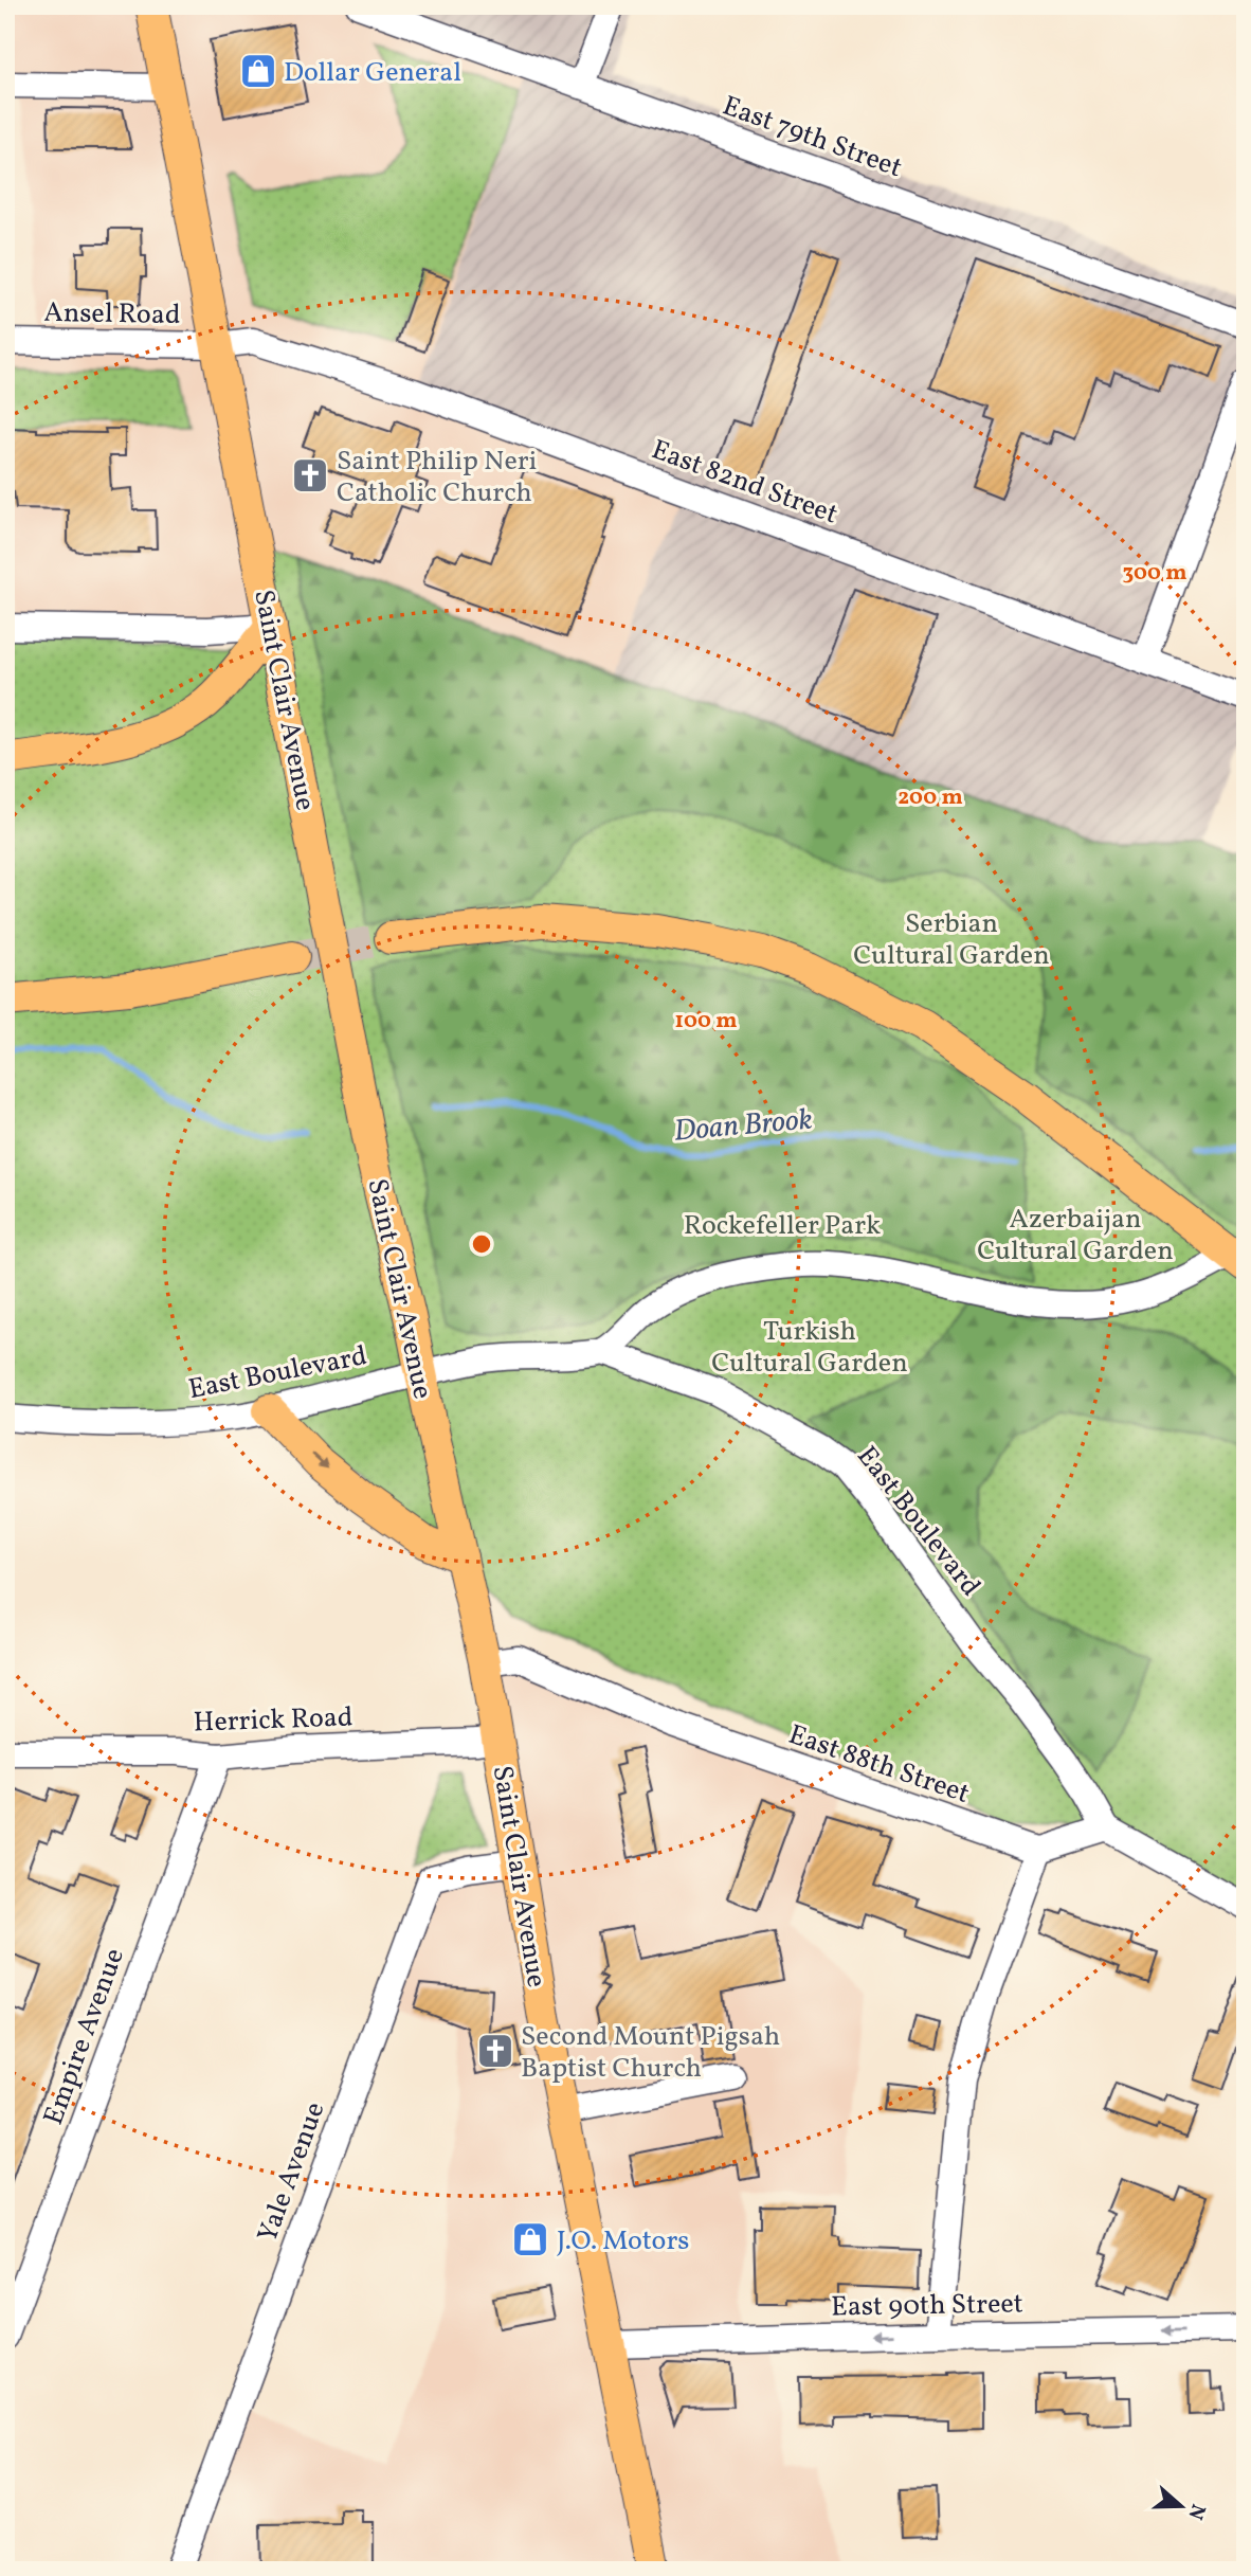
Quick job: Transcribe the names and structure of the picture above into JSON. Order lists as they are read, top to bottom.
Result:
{
  "streets": {
    "main road": ["Saint Clair Avenue"],
    "street": [
      "East 79th Street",
      "Ansel Road",
      "East 82nd Street",
      "East Boulevard",
      "Herrick Road",
      "East 88th Street",
      "Empire Avenue",
      "Yale Avenue",
      "East 90th Street"
    ]
  },
  "crossings": [
    ["Ansel Road", "East 82nd Street"],
    ["Ansel Road", "Saint Clair Avenue"],
    ["East 82nd Street", "Saint Clair Avenue"],
    ["Saint Clair Avenue", "East Boulevard"],
    ["Saint Clair Avenue", "Herrick Road"],
    ["Saint Clair Avenue", "East 88th Street"],
    ["Saint Clair Avenue", "Yale Avenue"],
    ["Saint Clair Avenue", "East 90th Street"],
    ["Herrick Road", "Empire Avenue"]
  ],
  "one_way": ["East 90th Street"],
  "water": ["Doan Brook"],
  "parks": [
    "Serbian Cultural Garden",
    "Azerbaijan Cultural Garden",
    "Rockefeller Park",
    "Turkish Cultural Garden"
  ],
  "places": {
    "shop": ["Dollar General", "J.O. Motors"],
    "church": ["Saint Philip Neri Catholic Church", "Second Mount Pigsah Baptist Church"]
  },
  "north": "right",
  "rings": ["300 m", "200 m", "100 m"]
}
